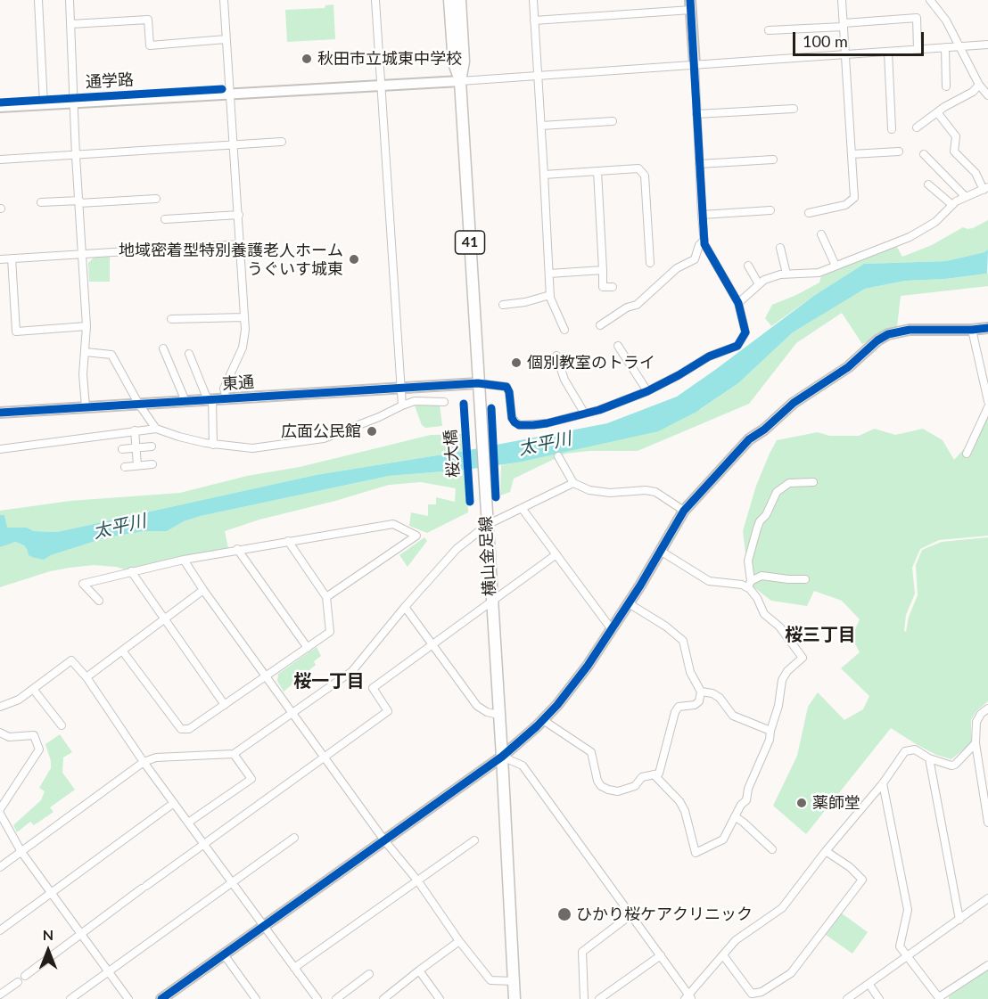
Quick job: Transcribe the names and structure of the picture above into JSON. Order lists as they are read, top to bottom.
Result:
{
  "streets": {
    "main road": ["41", "横山金足線"],
    "street": ["東通"],
    "cycle path": ["通学路", "桜大橋"]
  },
  "crossings": [
    ["東通", "横山金足線"]
  ],
  "districts": ["桜三丁目", "桜一丁目"],
  "water": ["太平川"],
  "places": [
    "秋田市立城東中学校",
    "地域密着型特別養護老人ホーム うぐいす城東",
    "個別教室のトライ",
    "広面公民館",
    "薬師堂",
    "ひかり桜ケアクリニック"
  ],
  "scale_bar": "100 m",
  "north": "top"
}
